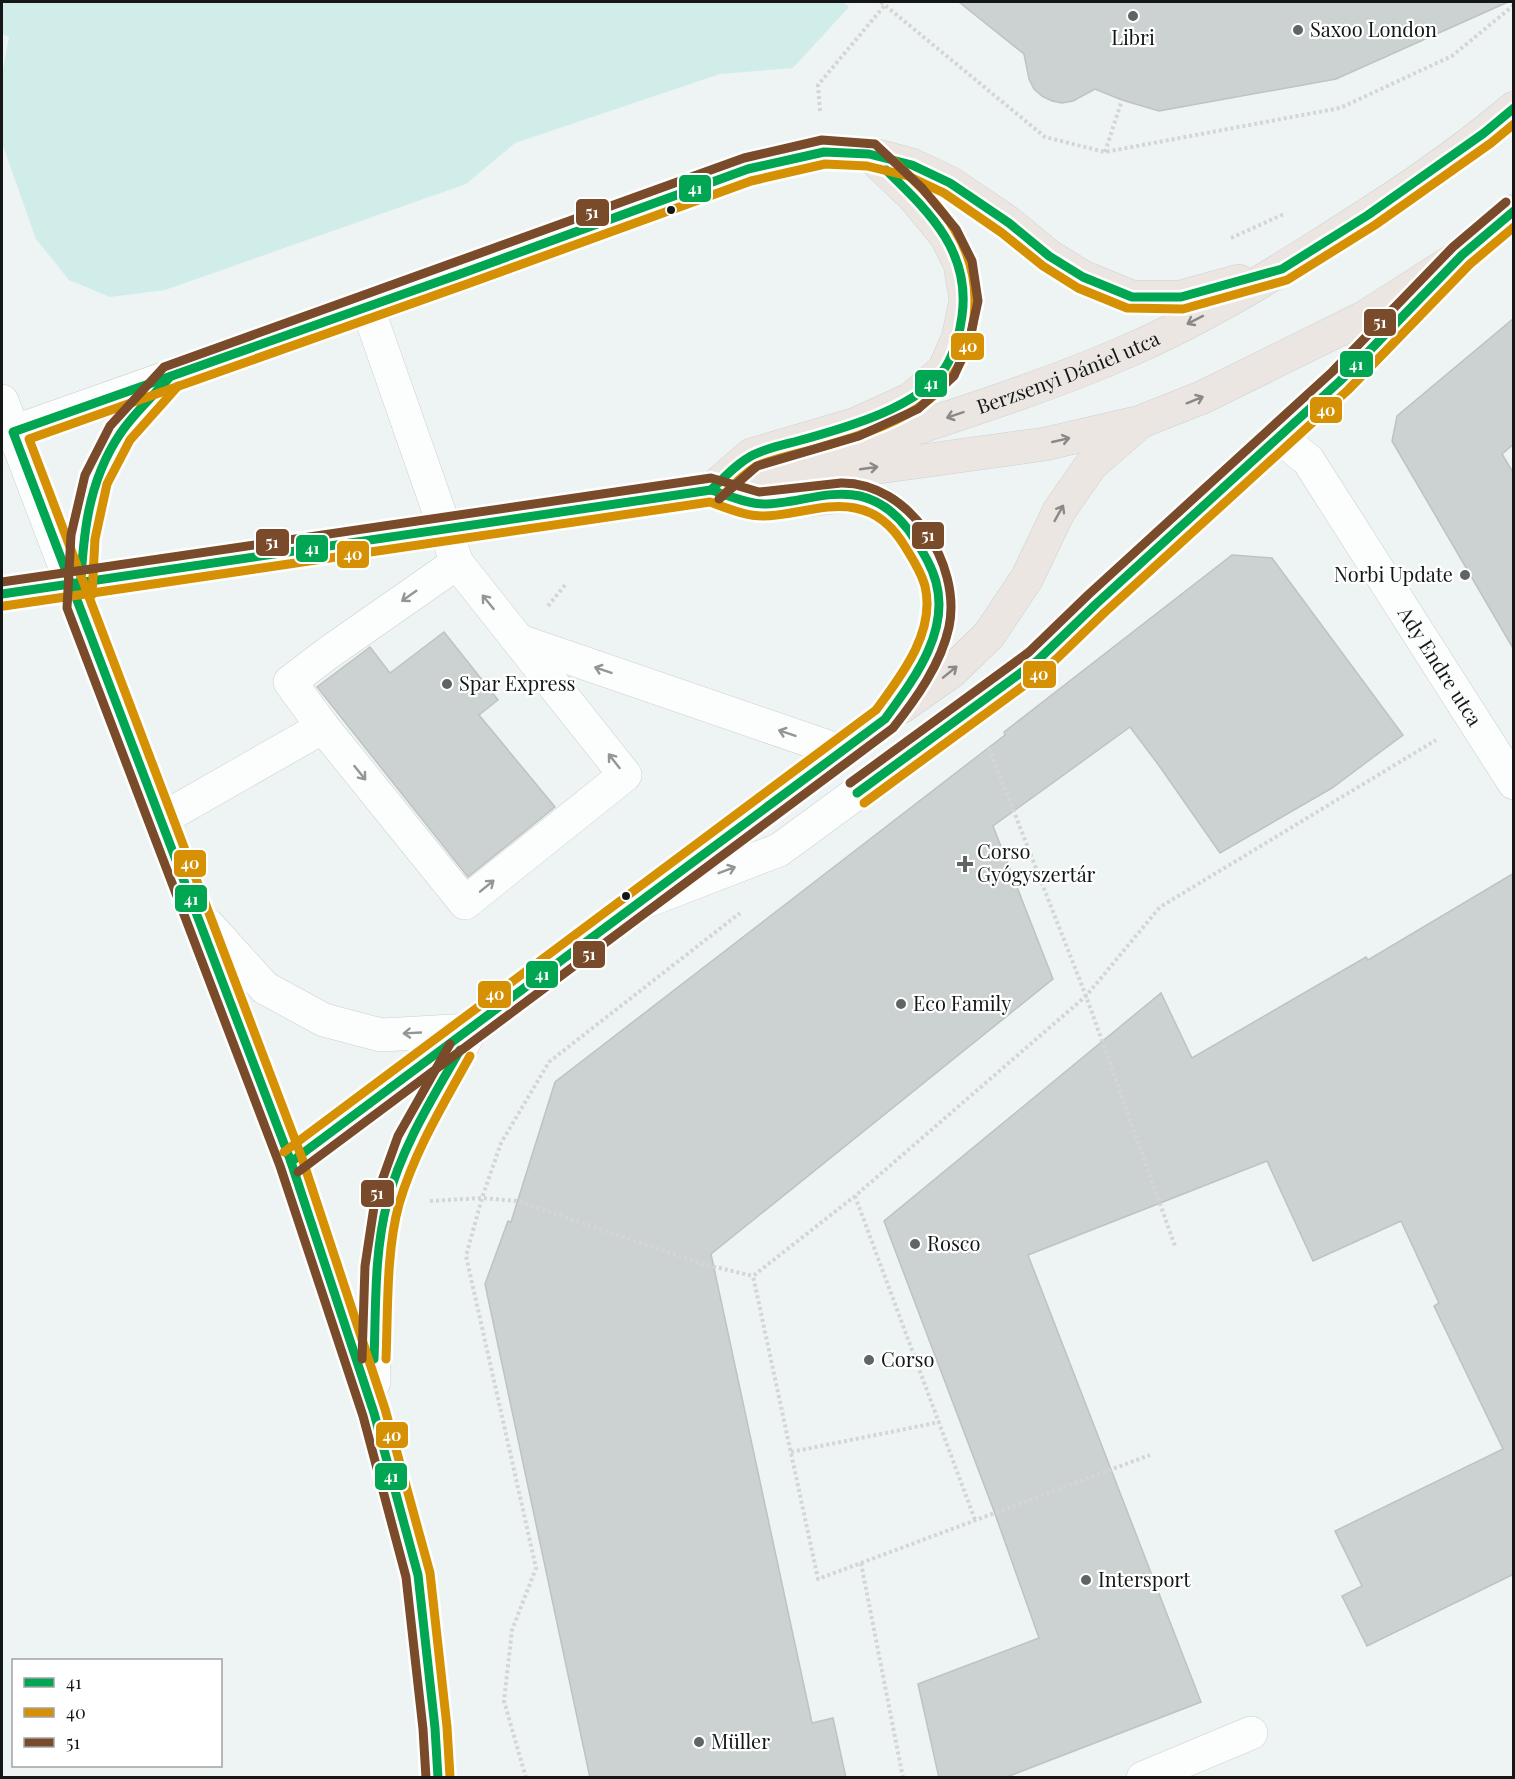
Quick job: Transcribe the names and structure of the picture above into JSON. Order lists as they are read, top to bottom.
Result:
{
  "streets": {
    "main road": ["Berzsenyi Dániel utca"],
    "street": ["Ady Endre utca"]
  },
  "places": {
    "other": [
      "Libri",
      "Saxoo London",
      "Norbi Update",
      "Spar Express",
      "Eco Family",
      "Rosco",
      "Corso",
      "Intersport",
      "Müller"
    ],
    "health": ["Corso Gyógyszertár"]
  },
  "lines": ["transit line 41", "transit line 40", "transit line 51"],
  "legend": ["41", "40", "51"]
}
